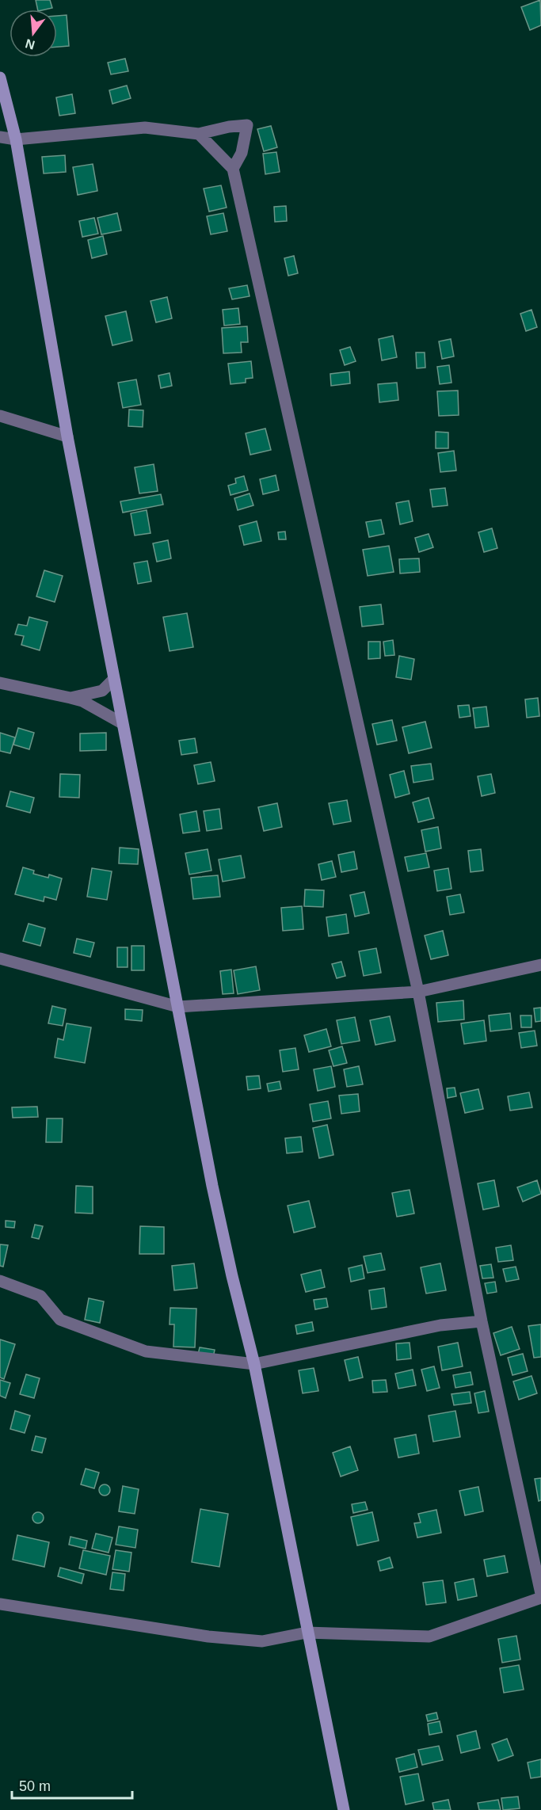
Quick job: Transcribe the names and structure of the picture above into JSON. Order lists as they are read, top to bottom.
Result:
{
  "scale_bar": "50 m",
  "north": "bottom"
}
